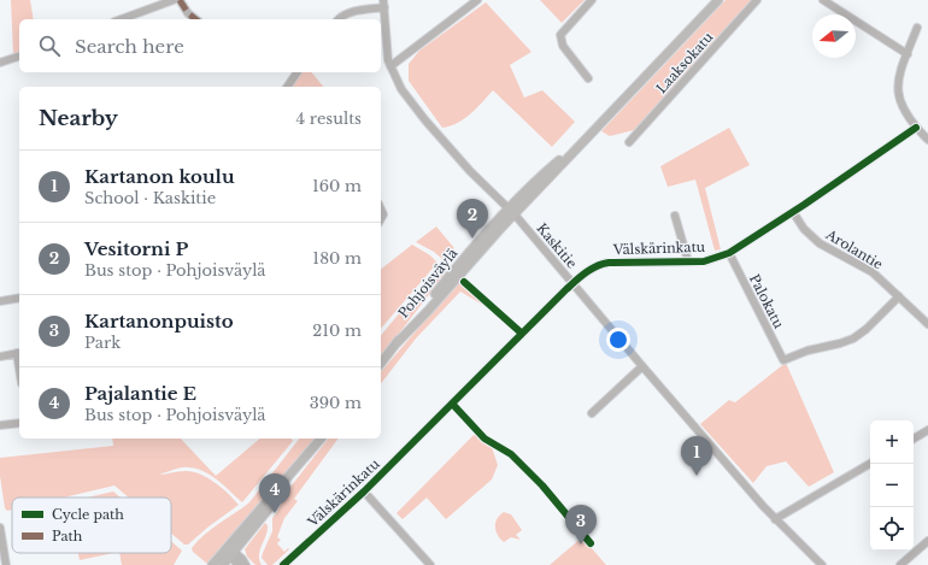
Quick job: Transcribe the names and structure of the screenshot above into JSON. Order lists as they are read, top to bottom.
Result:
{
  "streets": {
    "main road": ["Pohjoisväylä"],
    "street": [
      "Laaksokatu",
      "Kaskitie",
      "Välskärinkatu",
      "Arolantie",
      "Palokatu"
    ]
  },
  "crossings": [
    ["Kaskitie", "Välskärinkatu"],
    ["Kaskitie", "Pohjoisväylä"],
    ["Välskärinkatu", "Arolantie"],
    ["Välskärinkatu", "Palokatu"],
    ["Arolantie", "Palokatu"]
  ],
  "legend": ["Cycle path", "Path"],
  "north": "left",
  "page": {
    "search": "Search here",
    "heading": ["Nearby", "4 results"],
    "list": [
      {
        "mark": "1",
        "name": "Kartanon koulu",
        "note": "School · Kaskitie",
        "value": "160 m"
      },
      {
        "mark": "2",
        "name": "Vesitorni P",
        "note": "Bus stop · Pohjoisväylä",
        "value": "180 m"
      },
      {
        "mark": "3",
        "name": "Kartanonpuisto",
        "note": "Park",
        "value": "210 m"
      },
      {
        "mark": "4",
        "name": "Pajalantie E",
        "note": "Bus stop · Pohjoisväylä",
        "value": "390 m"
      }
    ],
    "pins": [
      "2",
      "1",
      "4",
      "3"
    ],
    "map_buttons": ["+", "−"]
  }
}
